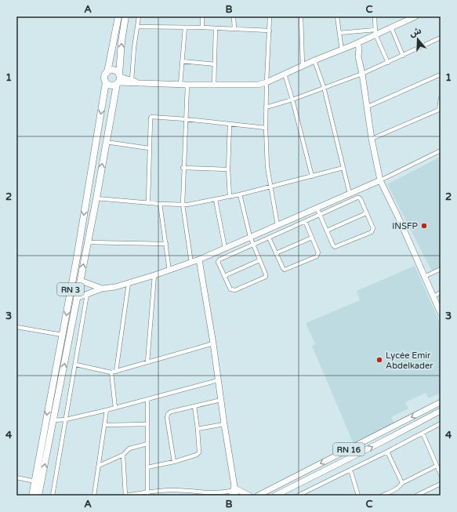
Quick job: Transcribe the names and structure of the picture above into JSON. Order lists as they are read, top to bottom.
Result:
{
  "streets": {
    "highway": ["RN 3"],
    "street": ["RN 16"]
  },
  "places": ["INSFP", "Lycée Emir Abdelkader"],
  "north": "top",
  "grid": {
    "columns": ["A", "B", "C"],
    "rows": [
      "1",
      "2",
      "3",
      "4"
    ]
  }
}
